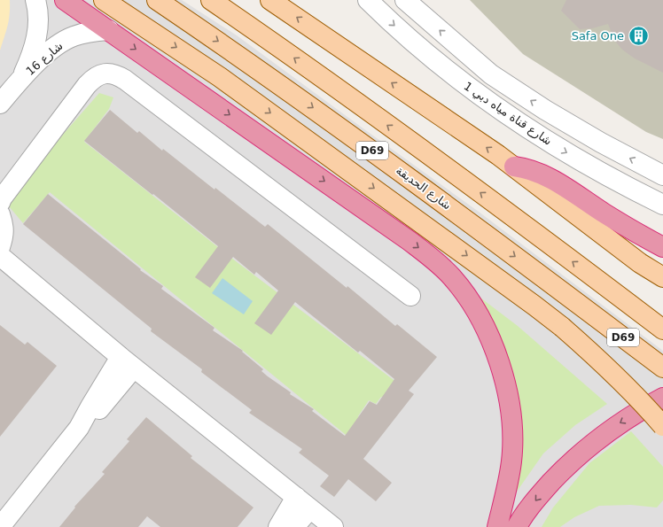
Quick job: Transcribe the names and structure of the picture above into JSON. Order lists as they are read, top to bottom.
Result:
{
  "streets": {
    "main road": ["D69", "شارع الحديقة"],
    "street": ["شارع 16", "شارع قناة مياه دبي 1"]
  },
  "places": {
    "building": ["Safa One"]
  }
}
